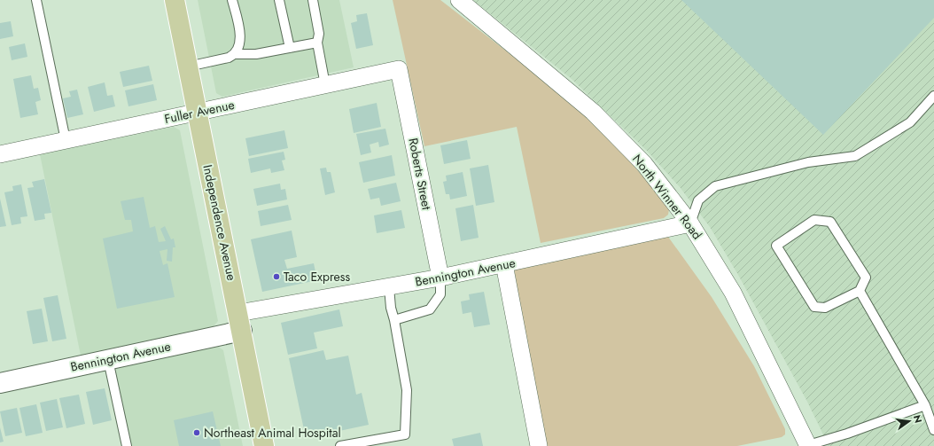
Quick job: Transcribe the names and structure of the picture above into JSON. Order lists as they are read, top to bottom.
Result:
{
  "streets": {
    "main road": ["Independence Avenue"],
    "street": [
      "Fuller Avenue",
      "Roberts Street",
      "North Winner Road",
      "Bennington Avenue"
    ]
  },
  "crossings": [
    ["Fuller Avenue", "Roberts Street"],
    ["Fuller Avenue", "Independence Avenue"],
    ["Roberts Street", "Bennington Avenue"],
    ["North Winner Road", "Bennington Avenue"],
    ["Independence Avenue", "Bennington Avenue"]
  ],
  "places": ["Taco Express", "Northeast Animal Hospital"],
  "north": "right"
}
